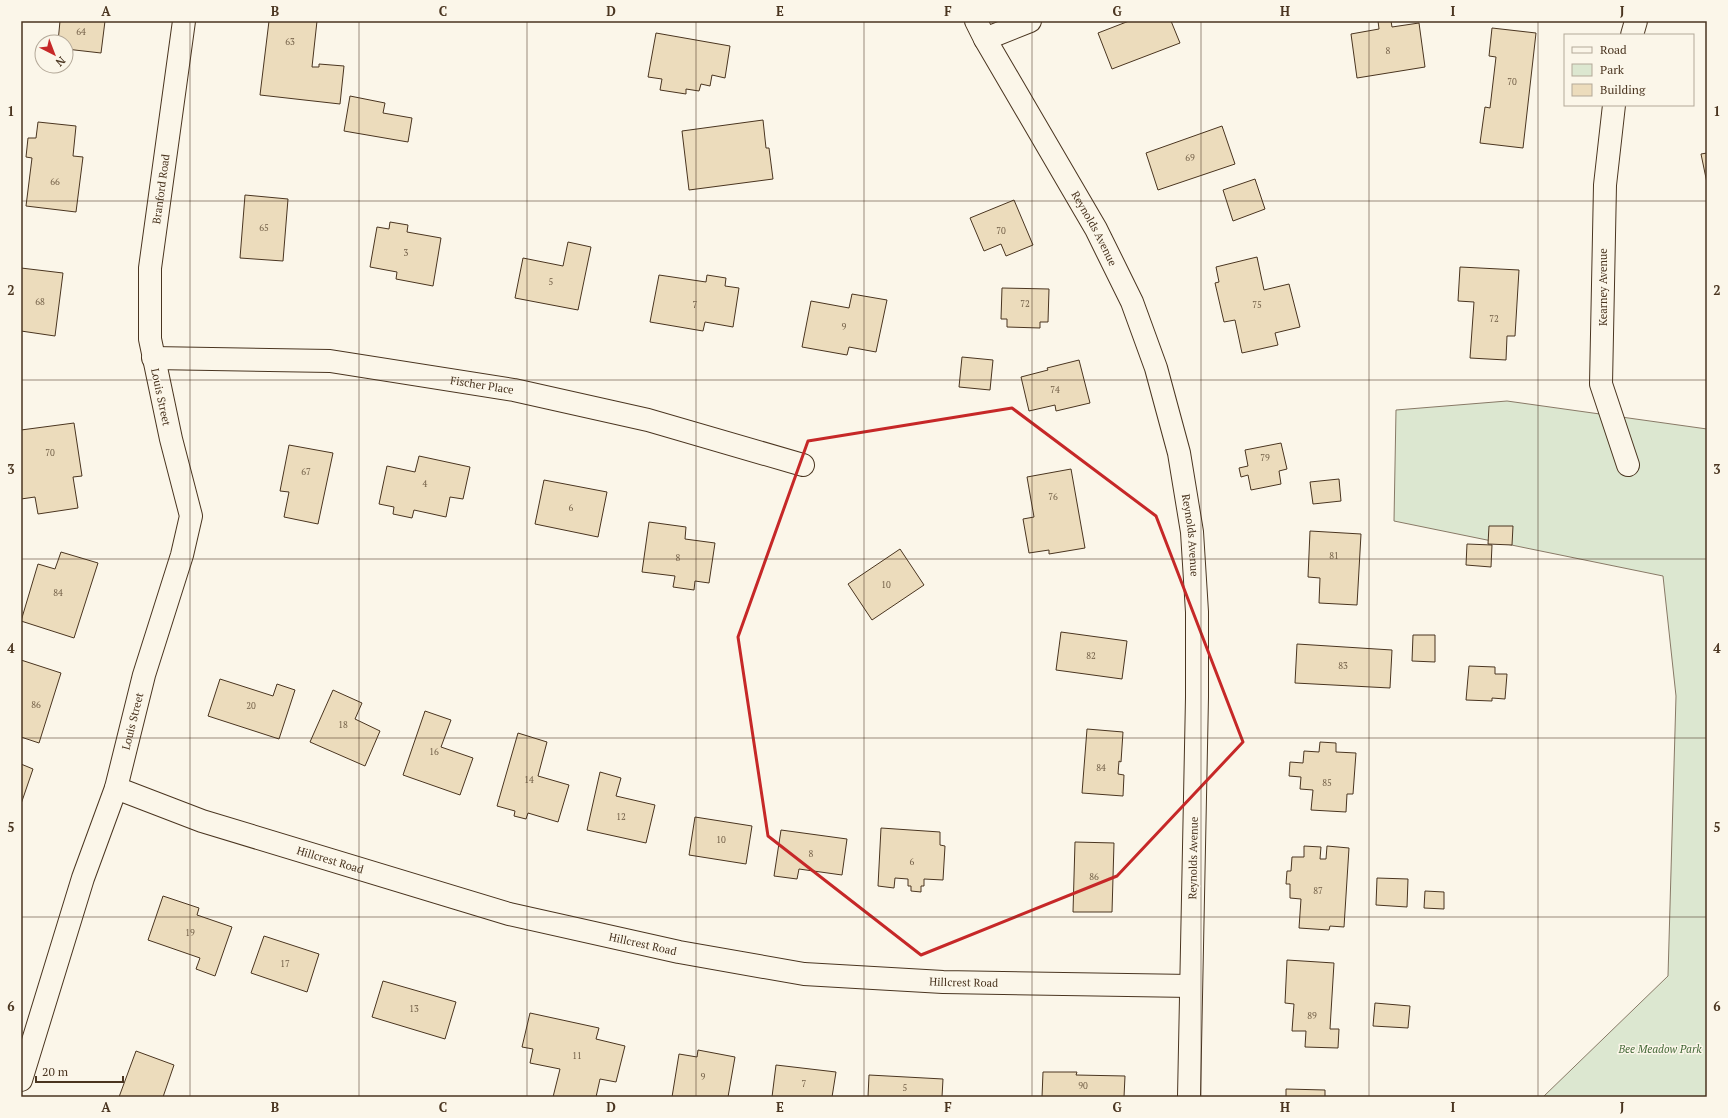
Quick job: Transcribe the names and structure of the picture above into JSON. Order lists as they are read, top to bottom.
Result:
{
  "streets": {
    "street": [
      "Branford Road",
      "Reynolds Avenue",
      "Kearney Avenue",
      "Fischer Place",
      "Louis Street",
      "Hillcrest Road"
    ]
  },
  "crossings": [
    ["Branford Road", "Fischer Place"],
    ["Branford Road", "Louis Street"],
    ["Reynolds Avenue", "Hillcrest Road"],
    ["Fischer Place", "Louis Street"],
    ["Louis Street", "Hillcrest Road"]
  ],
  "parks": ["Bee Meadow Park"],
  "house_numbers": [
    "64",
    "63",
    "8",
    "70",
    "69",
    "66",
    "65",
    "70",
    "3",
    "5",
    "68",
    "72",
    "7",
    "75",
    "72",
    "9",
    "74",
    "70",
    "79",
    "67",
    "4",
    "76",
    "6",
    "81",
    "8",
    "10",
    "84",
    "82",
    "83",
    "86",
    "20",
    "18",
    "16",
    "84",
    "14",
    "85",
    "12",
    "10",
    "8",
    "6",
    "86",
    "87",
    "19",
    "17",
    "13",
    "89",
    "11",
    "9",
    "7",
    "90",
    "5"
  ],
  "legend": ["Road", "Park", "Building"],
  "scale_bar": "20 m",
  "north": "bottom right",
  "grid": {
    "columns": [
      "A",
      "B",
      "C",
      "D",
      "E",
      "F",
      "G",
      "H",
      "I",
      "J"
    ],
    "rows": [
      "1",
      "2",
      "3",
      "4",
      "5",
      "6"
    ]
  }
}
